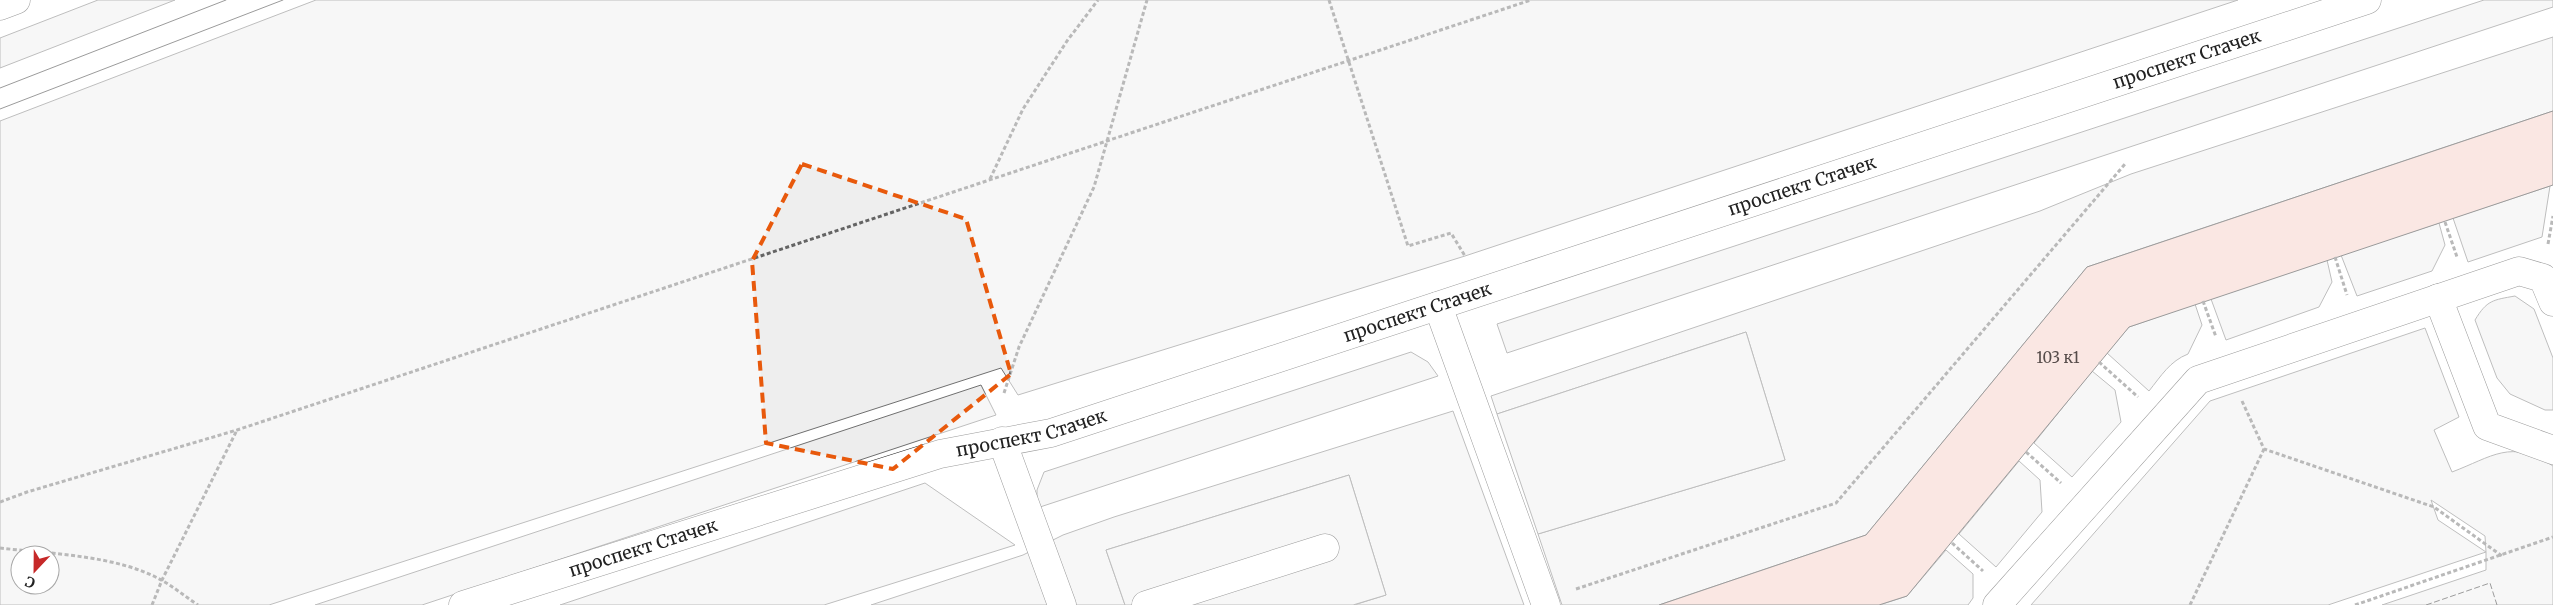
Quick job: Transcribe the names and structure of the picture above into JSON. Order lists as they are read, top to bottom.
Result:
{
  "streets": {
    "street": ["проспект Стачек"]
  },
  "house_numbers": ["103 к1"],
  "north": "bottom"
}
